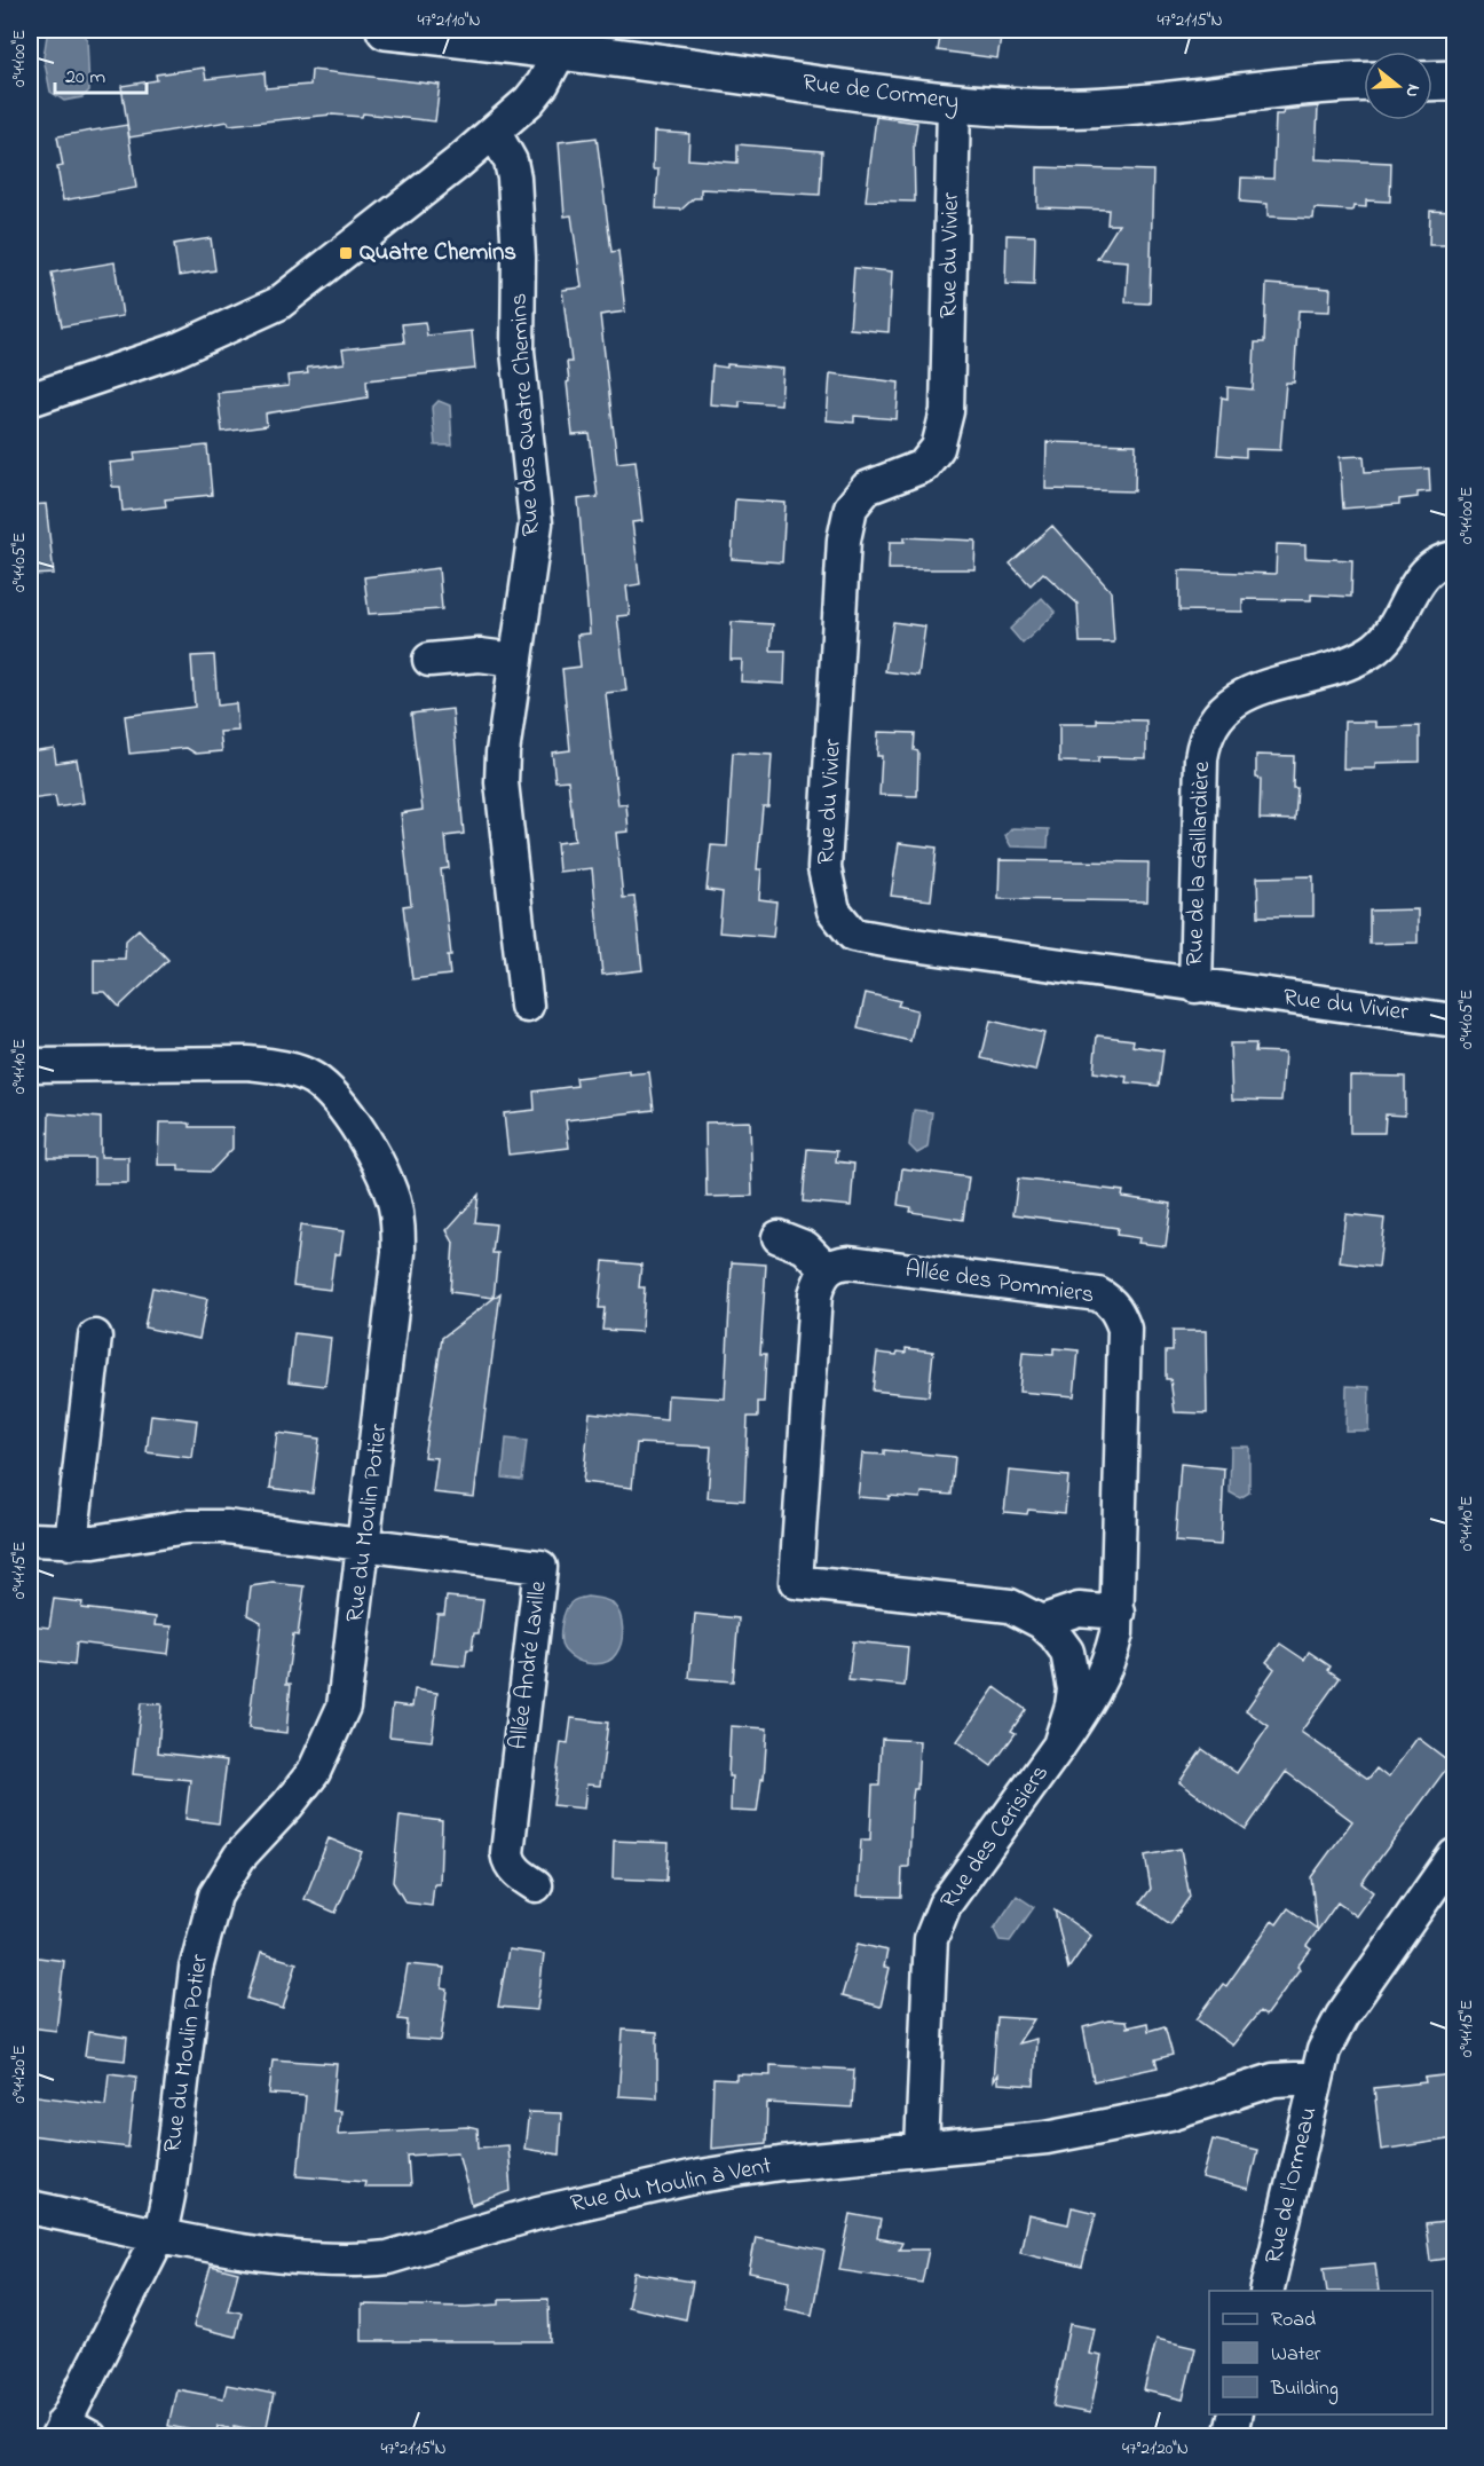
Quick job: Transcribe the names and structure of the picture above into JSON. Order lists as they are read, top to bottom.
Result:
{
  "streets": {
    "main road": ["Rue de Cormery"],
    "street": [
      "Rue du Vivier",
      "Rue des Quatre Chemins",
      "Rue de la Gaillardière",
      "Allée des Pommiers",
      "Rue du Moulin Potier",
      "Allée André Laville",
      "Rue des Cerisiers",
      "Rue du Moulin à Vent",
      "Rue de l'Ormeau"
    ]
  },
  "crossings": [
    ["Rue de Cormery", "Rue du Vivier"],
    ["Rue du Vivier", "Rue de la Gaillardière"],
    ["Allée des Pommiers", "Rue des Cerisiers"],
    ["Rue du Moulin Potier", "Allée André Laville"],
    ["Rue du Moulin Potier", "Rue du Moulin à Vent"],
    ["Rue des Cerisiers", "Rue du Moulin à Vent"],
    ["Rue du Moulin à Vent", "Rue de l'Ormeau"]
  ],
  "places": {
    "transit": ["Quatre Chemins"]
  },
  "legend": ["Road", "Water", "Building"],
  "scale_bar": "20 m",
  "north": "right",
  "coordinates": [
    "47°21'10\"N",
    "47°21'15\"N",
    "0°44'00\"E",
    "0°44'05\"E",
    "0°44'10\"E",
    "0°44'15\"E",
    "0°44'20\"E",
    "47°21'20\"N"
  ]
}
